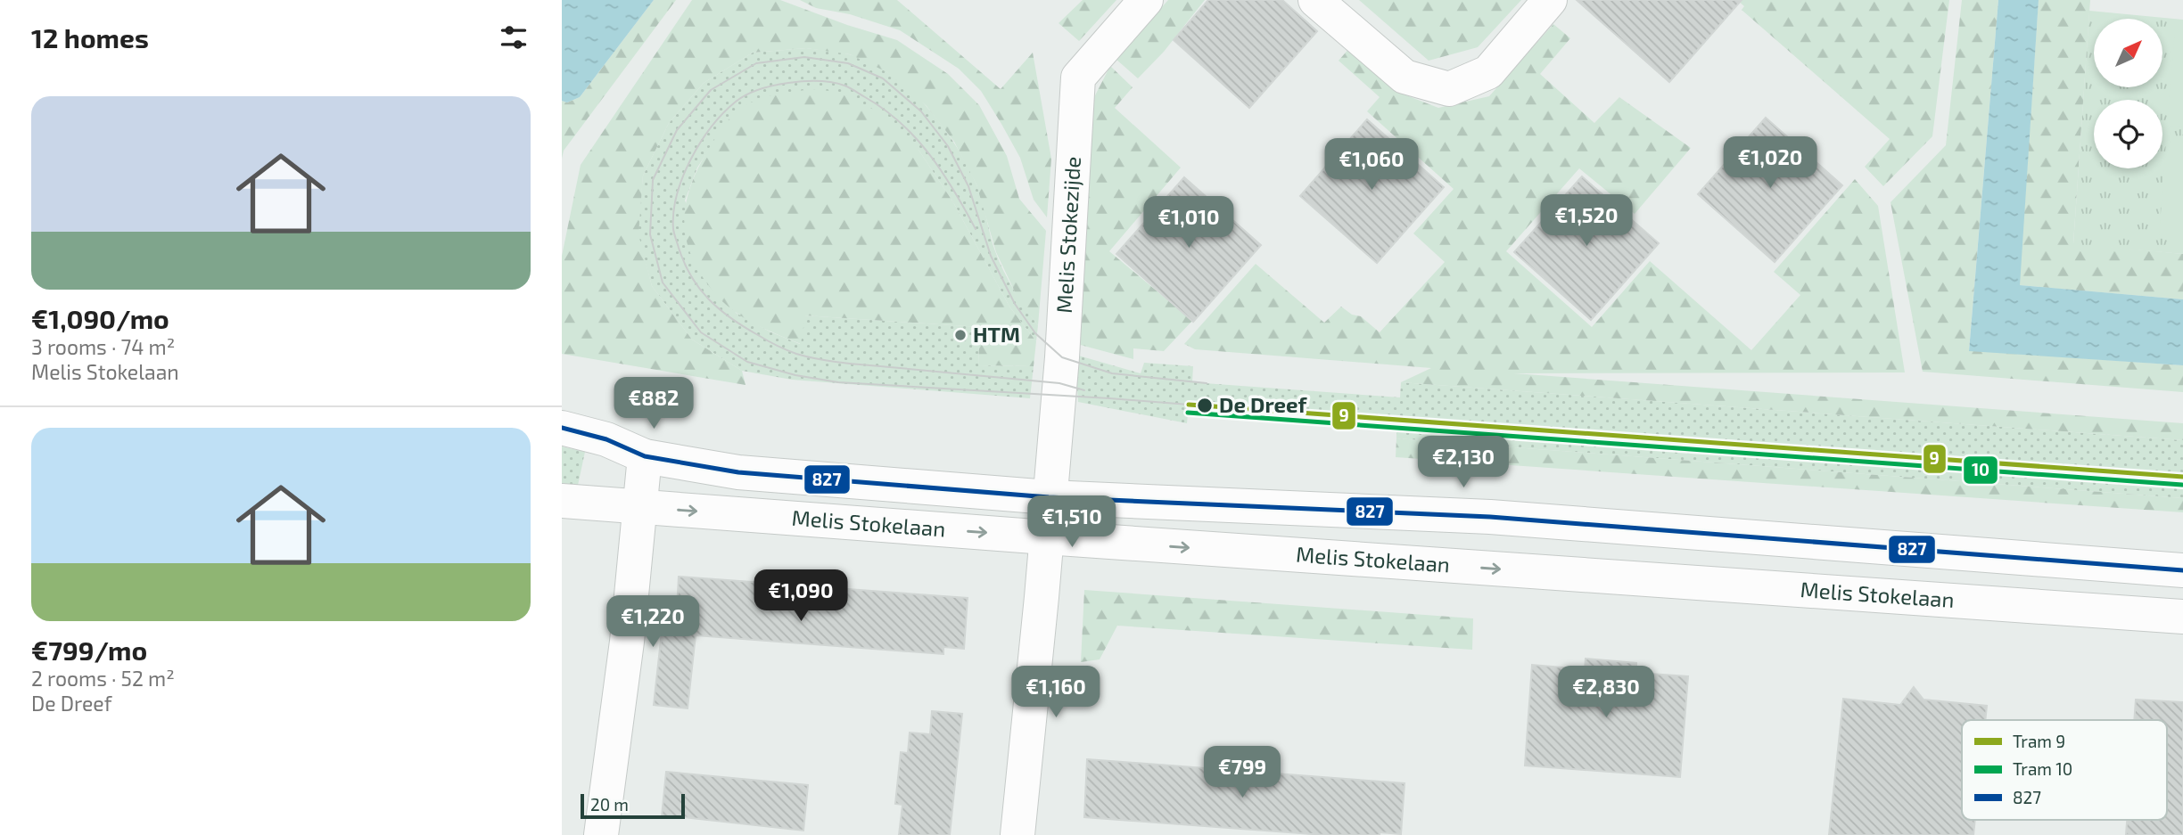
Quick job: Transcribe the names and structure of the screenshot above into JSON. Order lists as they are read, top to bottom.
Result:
{
  "streets": {
    "street": ["Melis Stokezijde", "Melis Stokelaan"]
  },
  "crossings": [
    ["Melis Stokezijde", "Melis Stokelaan"]
  ],
  "places": ["HTM", "De Dreef"],
  "lines": ["tram line 9", "tram line 10", "transit line 827"],
  "legend": ["Tram 9", "Tram 10", "827"],
  "scale_bar": "20 m",
  "north": "top right",
  "page": {
    "heading": "12 homes",
    "list": [
      {
        "name": "€1,090/mo",
        "note": "3 rooms · 74 m² · Melis Stokelaan"
      },
      {
        "name": "€799/mo",
        "note": "2 rooms · 52 m² · De Dreef"
      }
    ],
    "price": [
      "€1,020",
      "€1,060",
      "€1,520",
      "€1,010",
      "€882",
      "€2,130",
      "€1,510",
      "€1,090",
      "€1,220",
      "€1,160",
      "€2,830",
      "€799"
    ],
    "scale": "20 m"
  }
}
